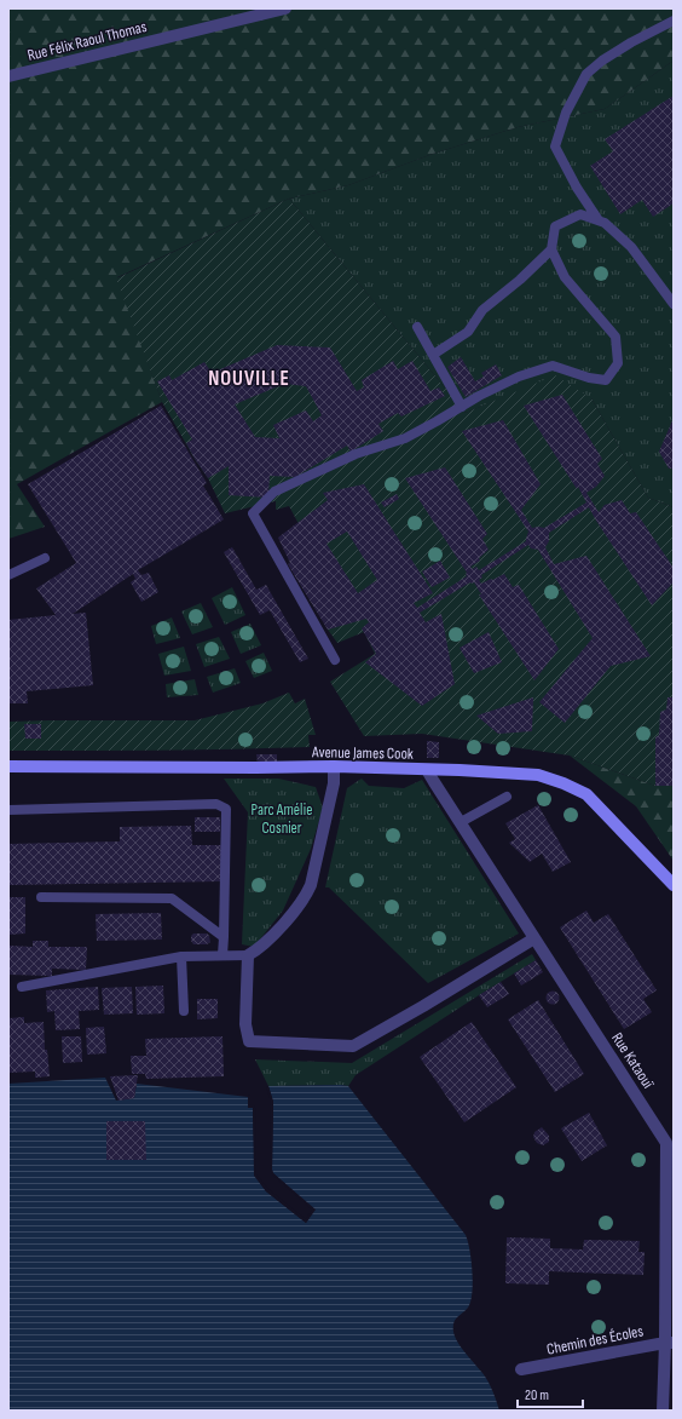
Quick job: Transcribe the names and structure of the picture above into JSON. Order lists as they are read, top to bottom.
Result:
{
  "streets": {
    "main road": ["Avenue James Cook"],
    "street": ["Rue Félix Raoul Thomas", "Rue Kataouï", "Chemin des Écoles"]
  },
  "crossings": [
    ["Avenue James Cook", "Rue Kataouï"],
    ["Rue Kataouï", "Chemin des Écoles"]
  ],
  "districts": ["NOUVILLE"],
  "parks": ["Parc Amélie Cosnier"],
  "scale_bar": "20 m"
}
